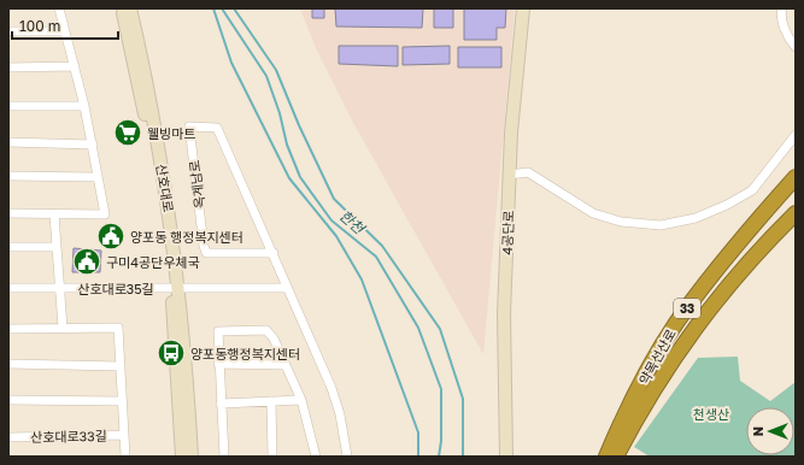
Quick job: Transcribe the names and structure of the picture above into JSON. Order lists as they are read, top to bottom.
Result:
{
  "streets": {
    "highway": ["33", "약목선산로"],
    "street": [
      "옥계남로",
      "산호대로",
      "4공단로",
      "산호대로35길",
      "산호대로33길"
    ]
  },
  "crossings": [
    ["산호대로", "산호대로35길"]
  ],
  "water": ["한천"],
  "parks": ["천생산"],
  "places": {
    "supermarket": ["웰빙마트"],
    "public building": ["양포동 행정복지센터", "구미4공단우체국"],
    "bus stop": ["양포동행정복지센터"]
  },
  "scale_bar": "100 m",
  "north": "left"
}
